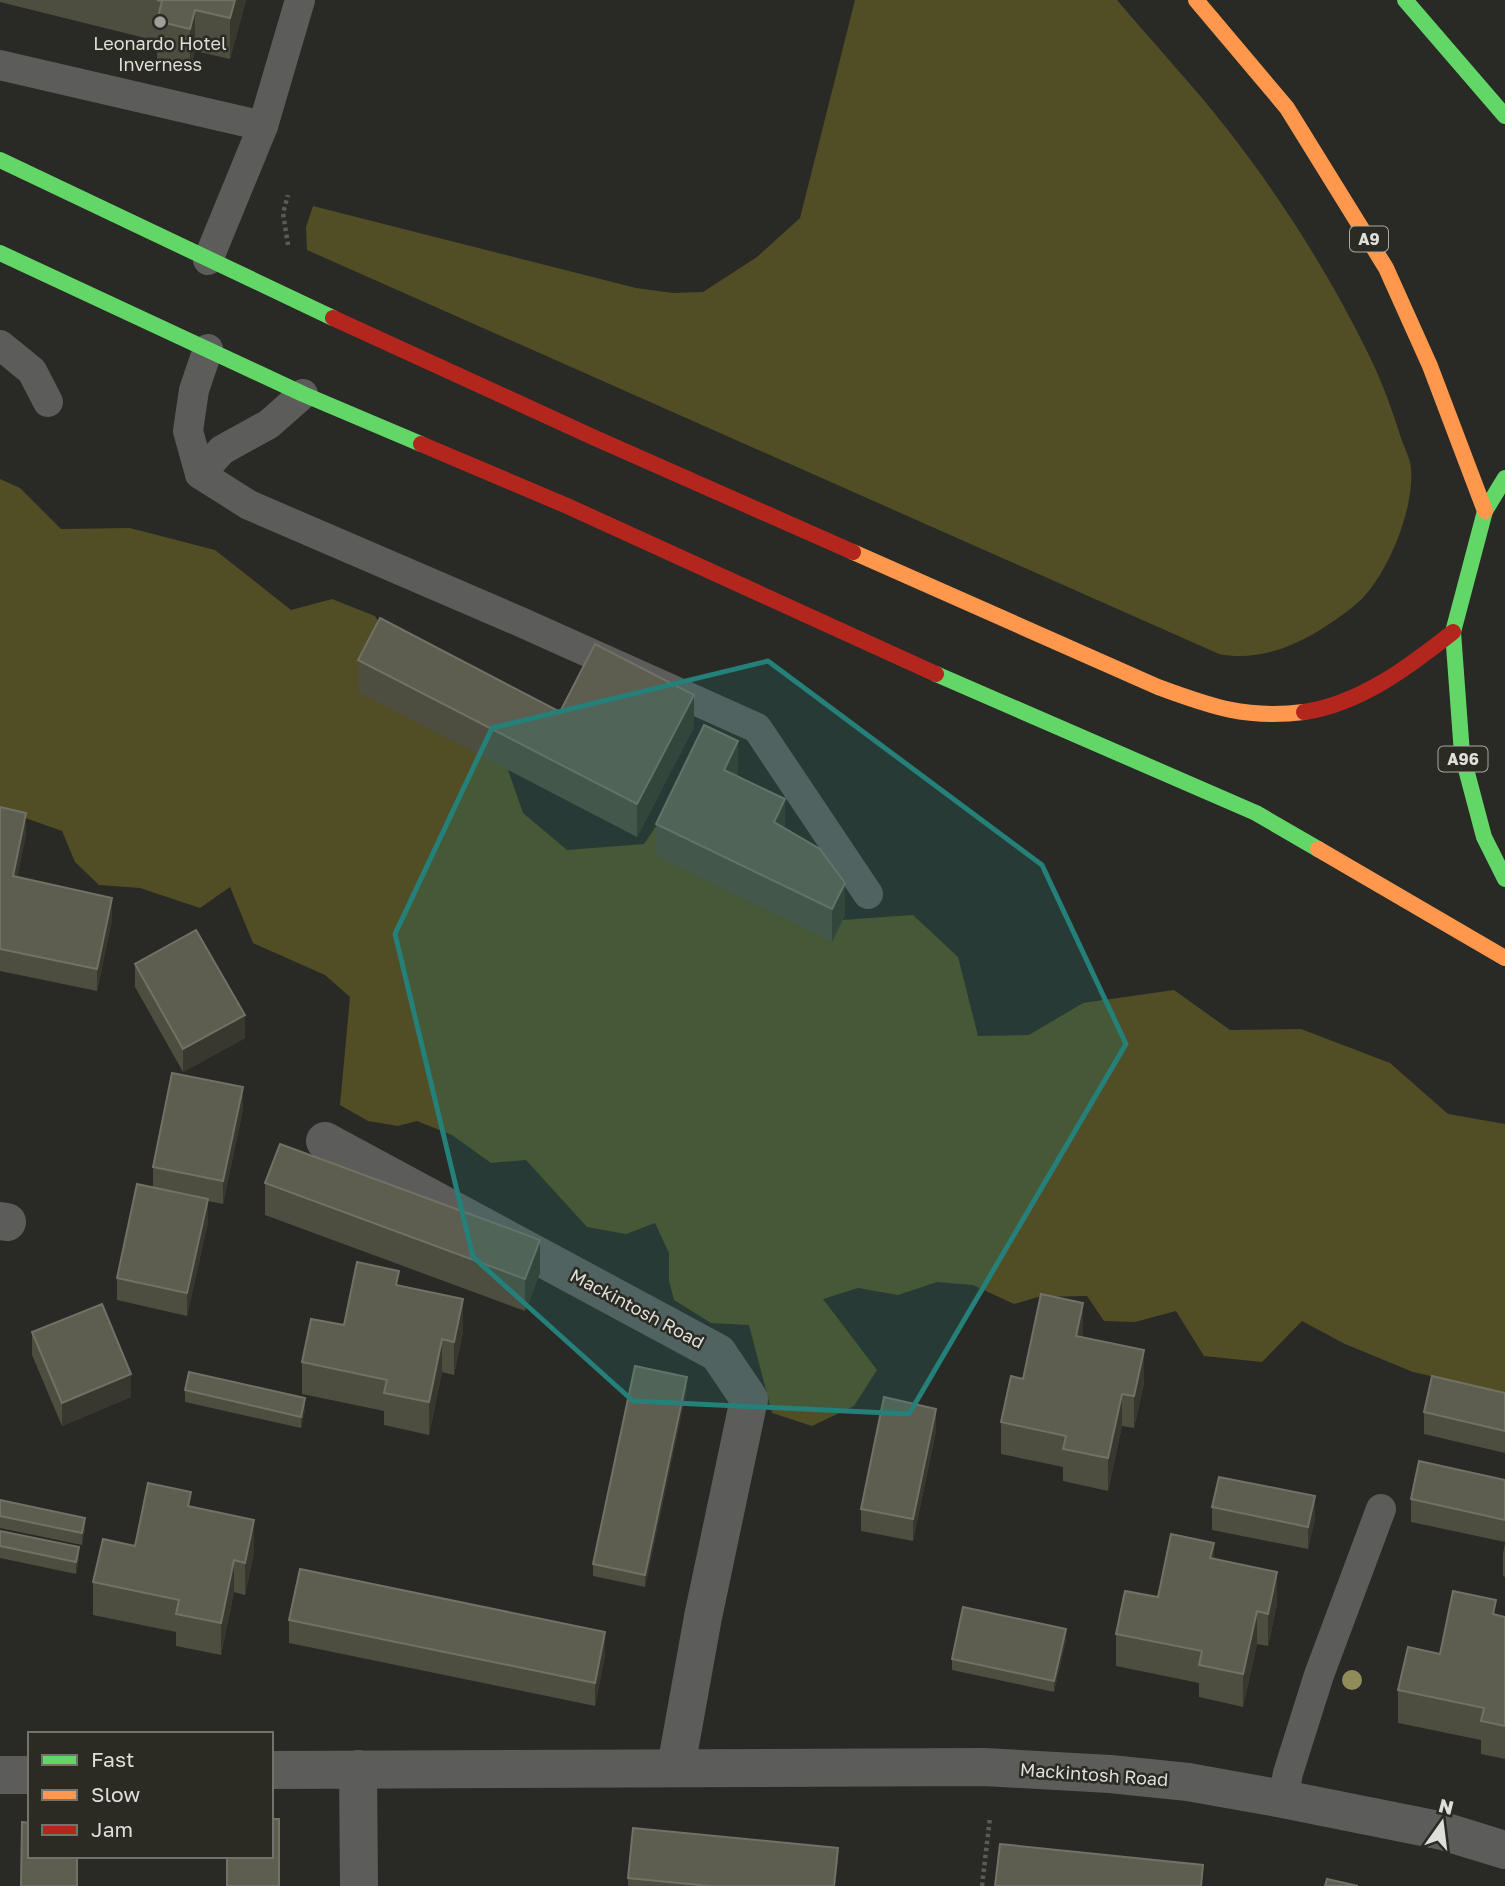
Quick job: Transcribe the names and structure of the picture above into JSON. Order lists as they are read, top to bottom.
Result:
{
  "streets": {
    "main road": ["A9", "A96"],
    "street": ["Mackintosh Road"]
  },
  "crossings": [
    ["A9", "A96"]
  ],
  "places": ["Leonardo Hotel Inverness"],
  "legend": ["Fast", "Slow", "Jam"],
  "north": "top"
}
